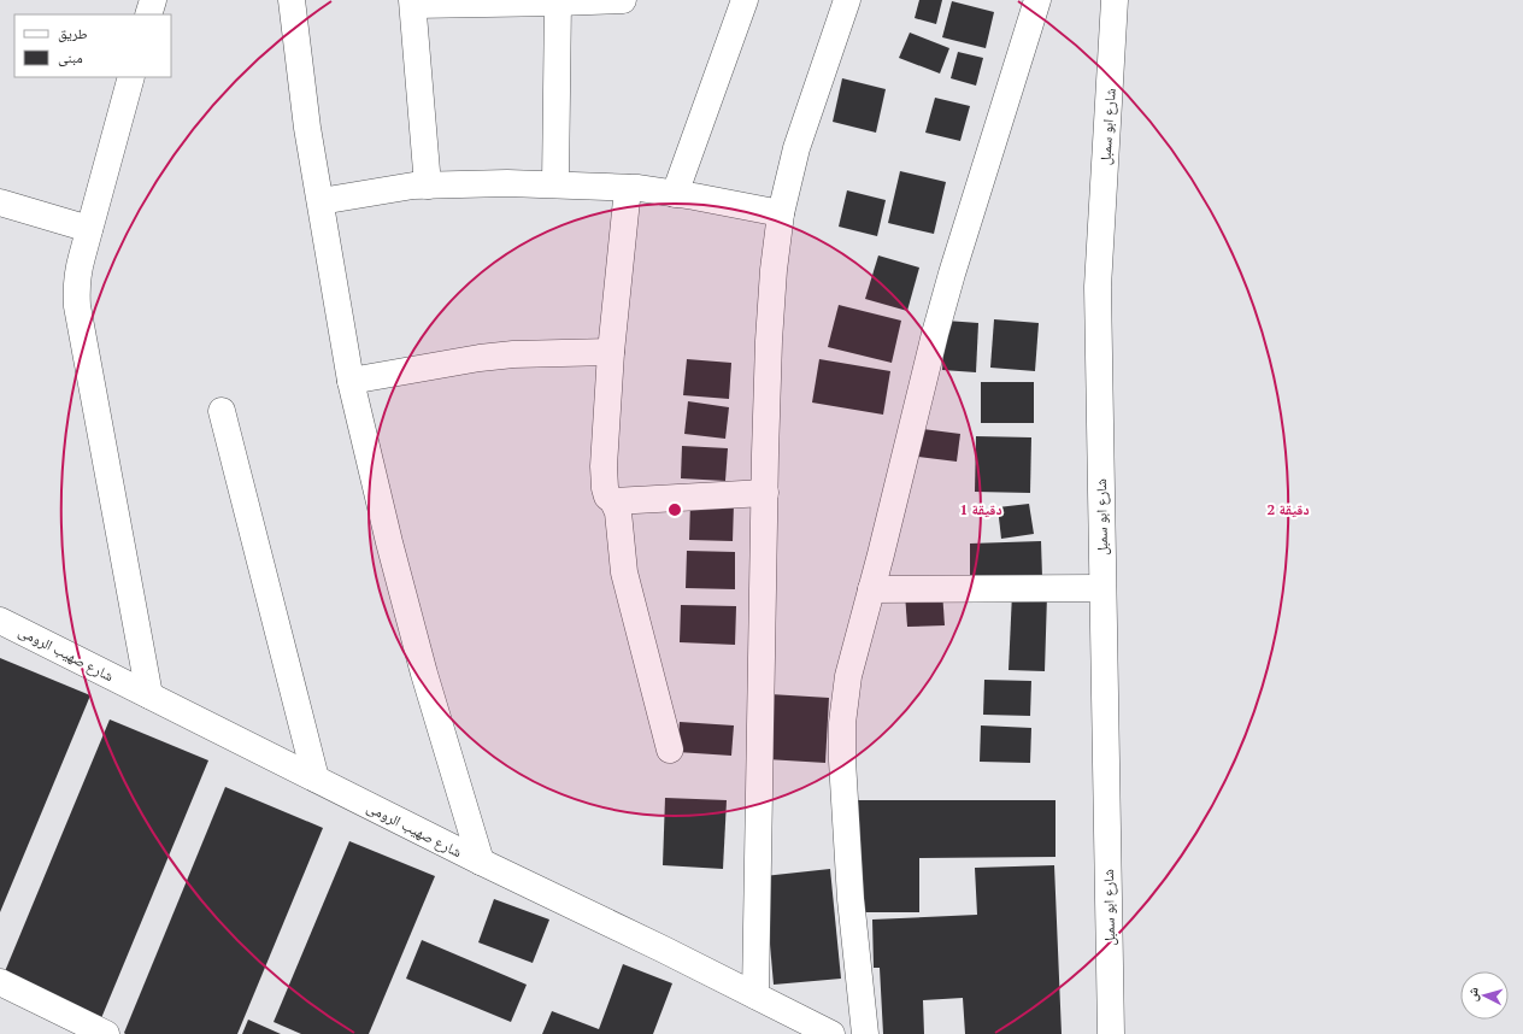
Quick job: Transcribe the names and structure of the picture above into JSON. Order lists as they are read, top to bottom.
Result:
{
  "streets": {
    "street": ["شارع ابو سمبل", "شارع صهيب الرومى"]
  },
  "legend": ["طريق", "مبنى"],
  "north": "left",
  "rings": ["1 دقيقة", "2 دقيقة"]
}
